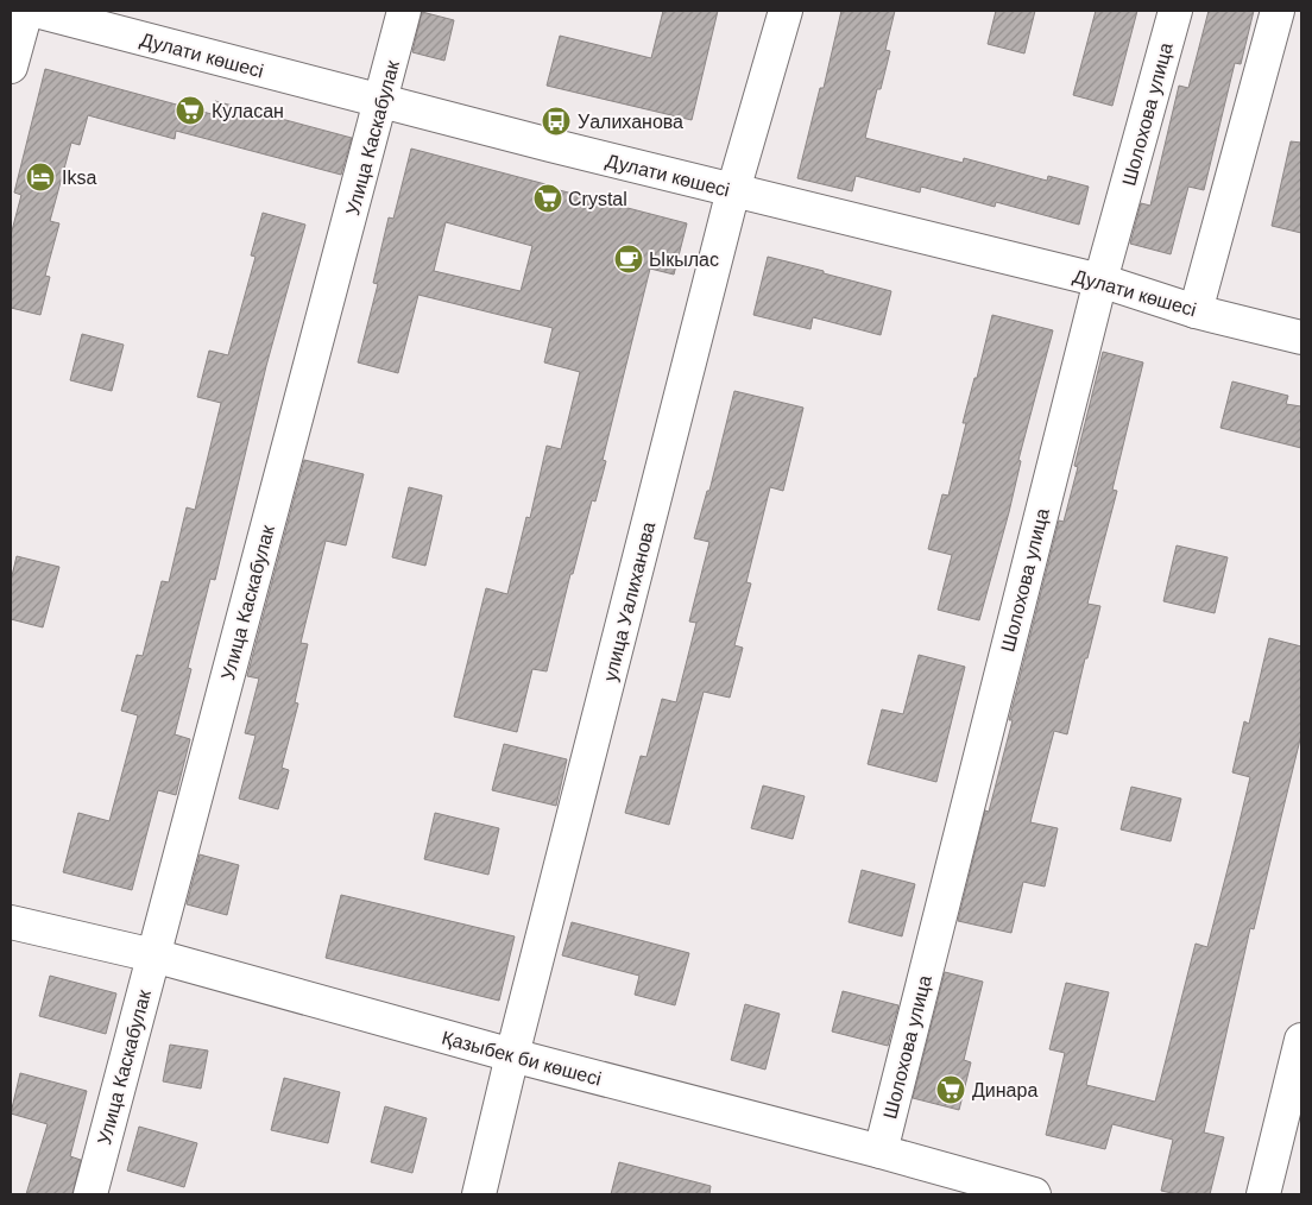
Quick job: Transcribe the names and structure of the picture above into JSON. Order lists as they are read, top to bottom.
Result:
{
  "streets": {
    "street": [
      "Дулати көшесі",
      "Шолохова улица",
      "Улица Каскабулак",
      "улица Уалиханова",
      "Қазыбек би көшесі"
    ]
  },
  "crossings": [
    ["Дулати көшесі", "Шолохова улица"],
    ["Дулати көшесі", "Улица Каскабулак"],
    ["Дулати көшесі", "улица Уалиханова"],
    ["Шолохова улица", "Қазыбек би көшесі"],
    ["Улица Каскабулак", "Қазыбек би көшесі"],
    ["улица Уалиханова", "Қазыбек би көшесі"]
  ],
  "places": {
    "supermarket": ["Куласан", "Crystal", "Динара"],
    "bus stop": ["Уалиханова"],
    "hotel": ["Iksa"],
    "cafe": ["Ыкылас"]
  }
}
